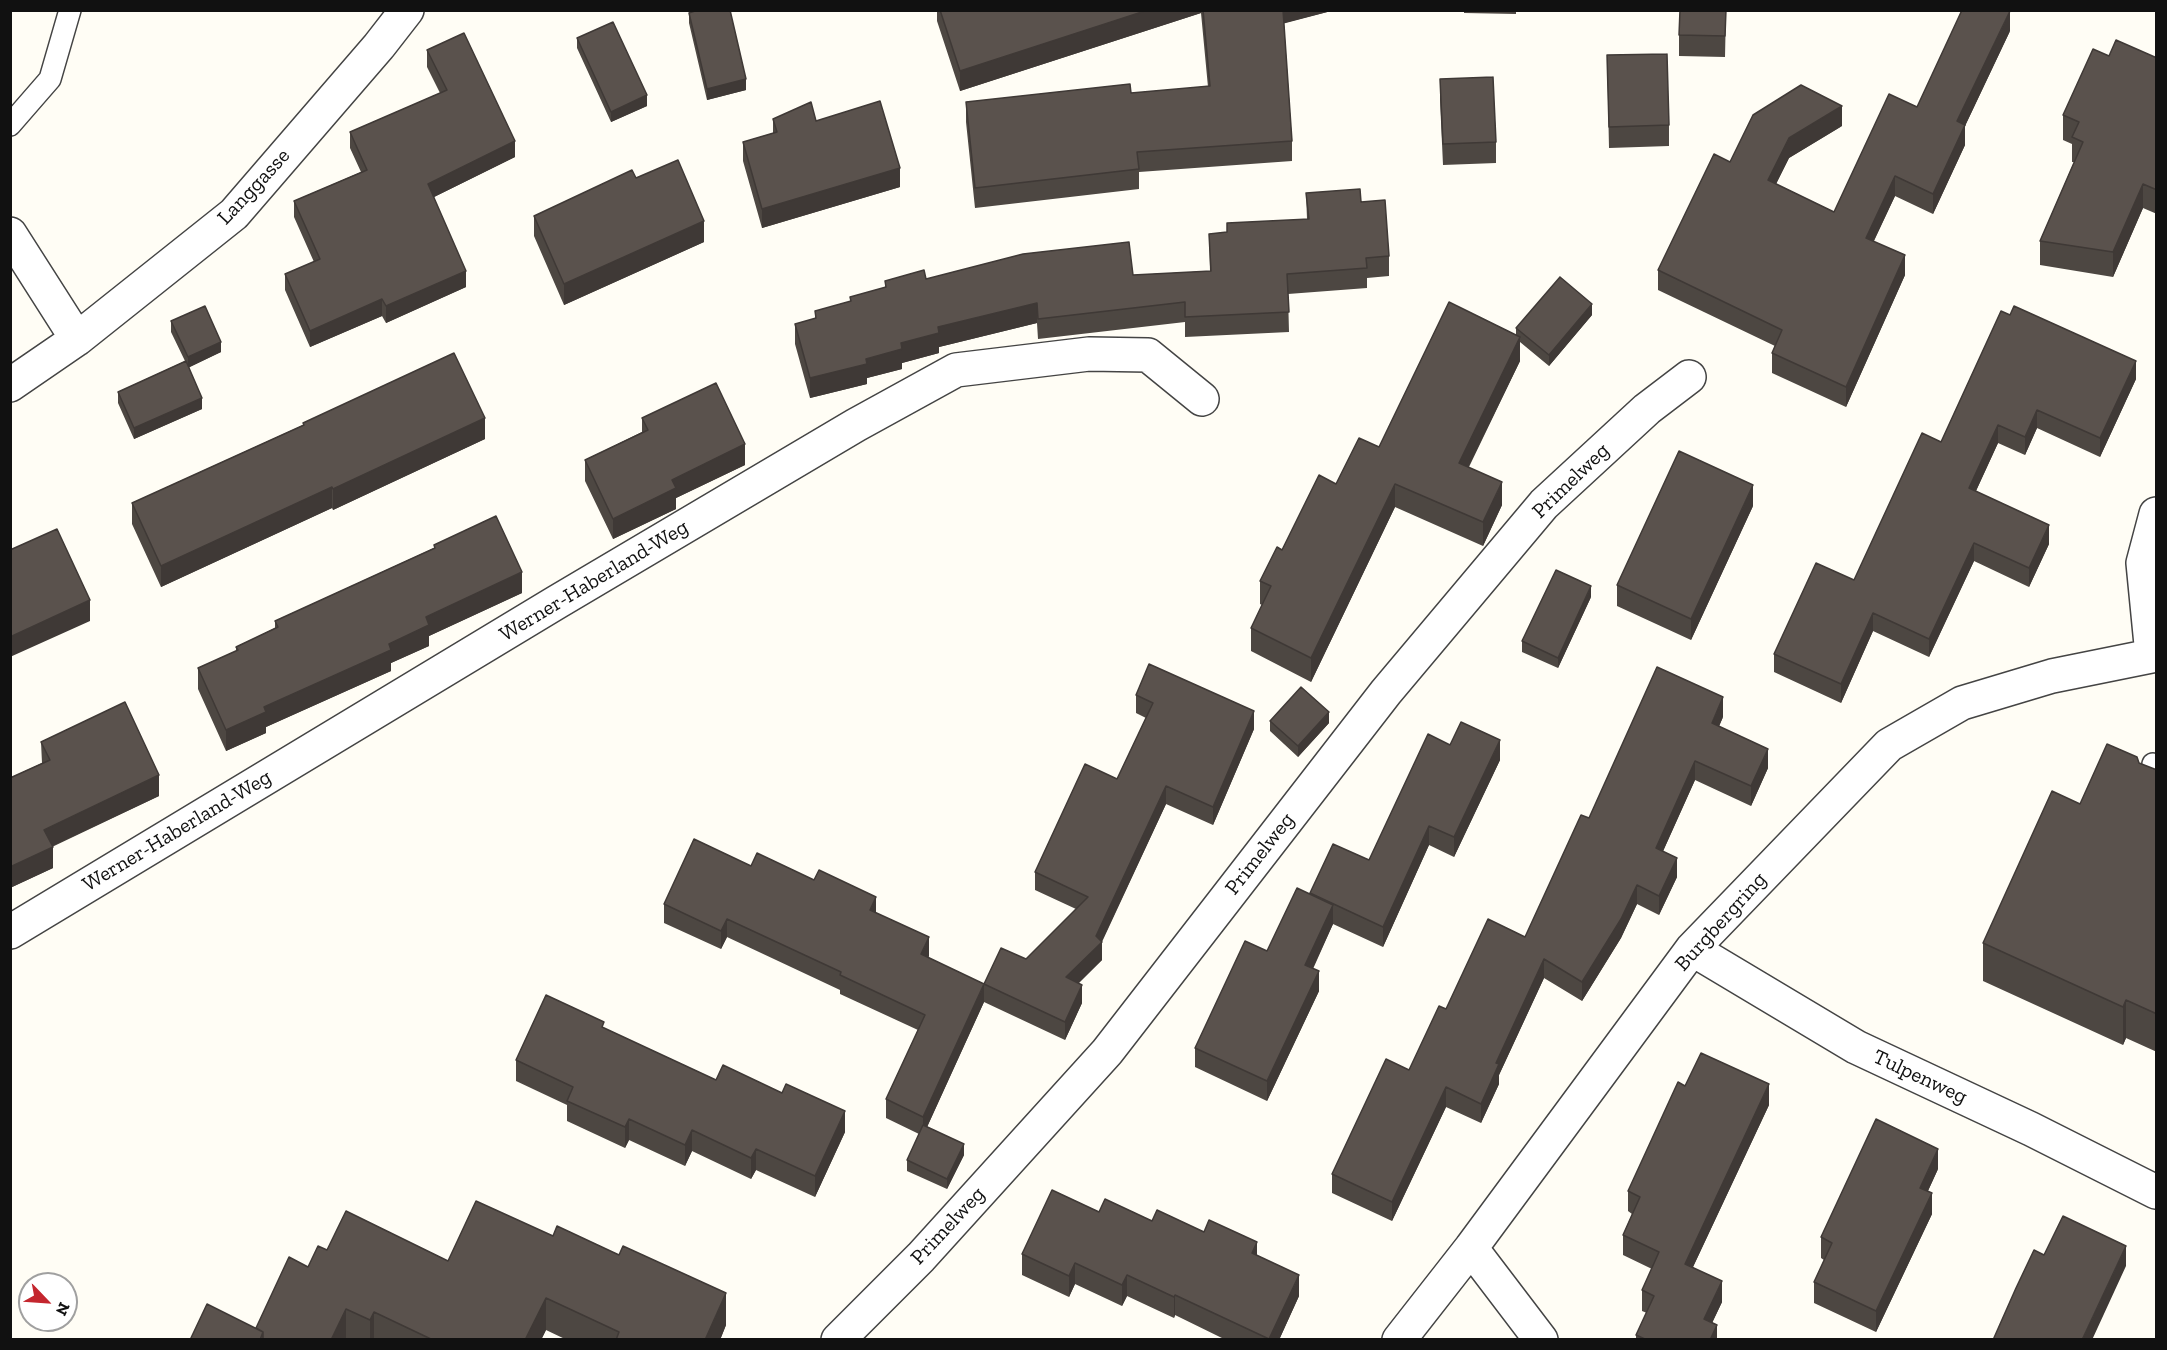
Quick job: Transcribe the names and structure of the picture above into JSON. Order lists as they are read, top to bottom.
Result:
{
  "streets": {
    "street": [
      "Langgasse",
      "Primelweg",
      "Werner-Haberland-Weg",
      "Burgbergring",
      "Tulpenweg"
    ]
  },
  "crossings": [
    ["Burgbergring", "Tulpenweg"]
  ],
  "north": "bottom right"
}
